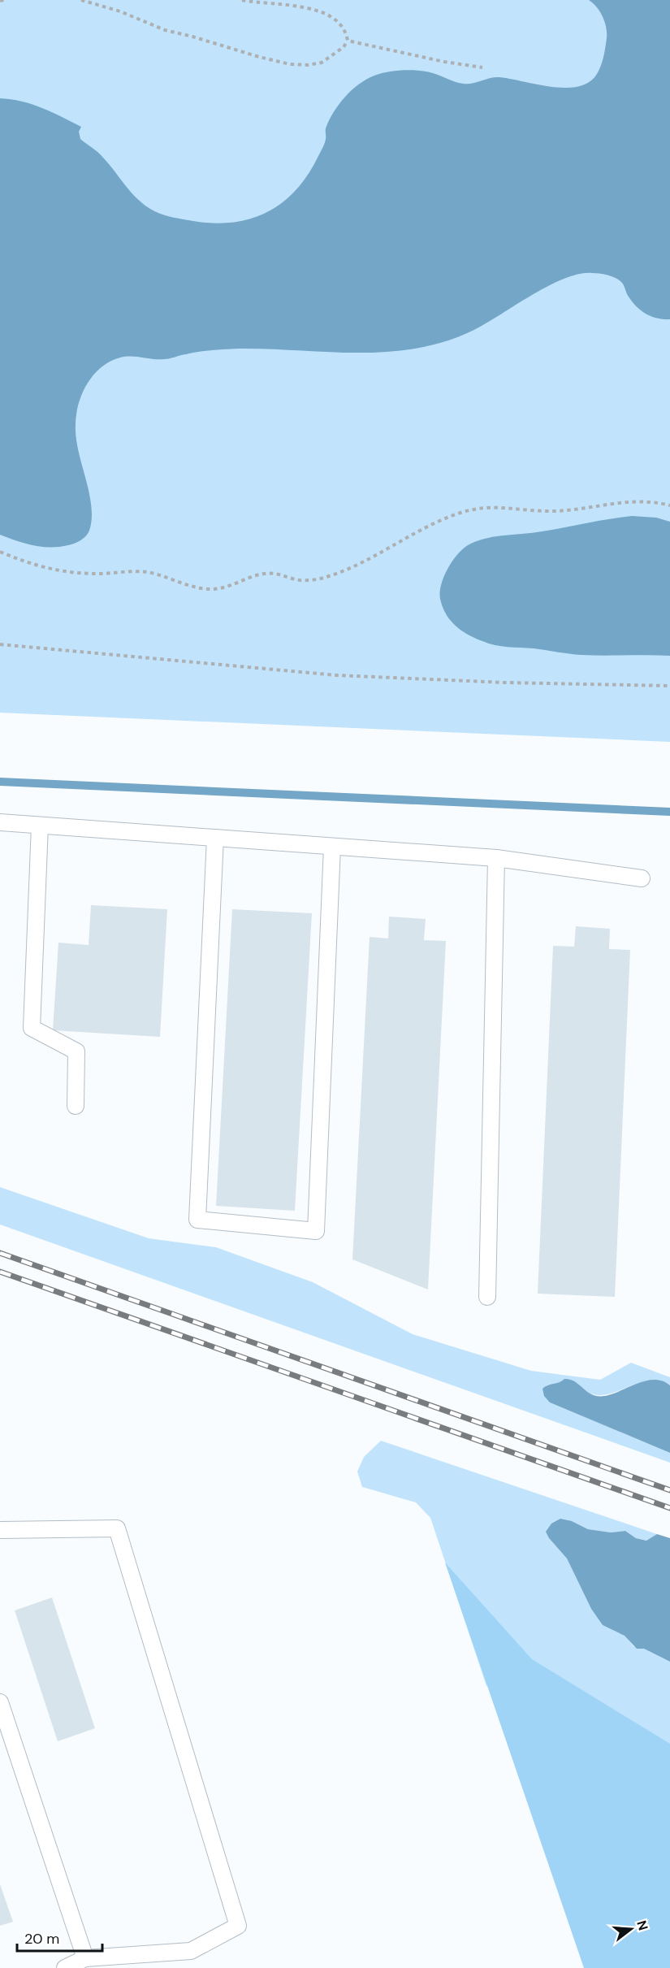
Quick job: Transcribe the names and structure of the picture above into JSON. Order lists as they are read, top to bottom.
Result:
{
  "scale_bar": "20 m",
  "north": "right"
}
